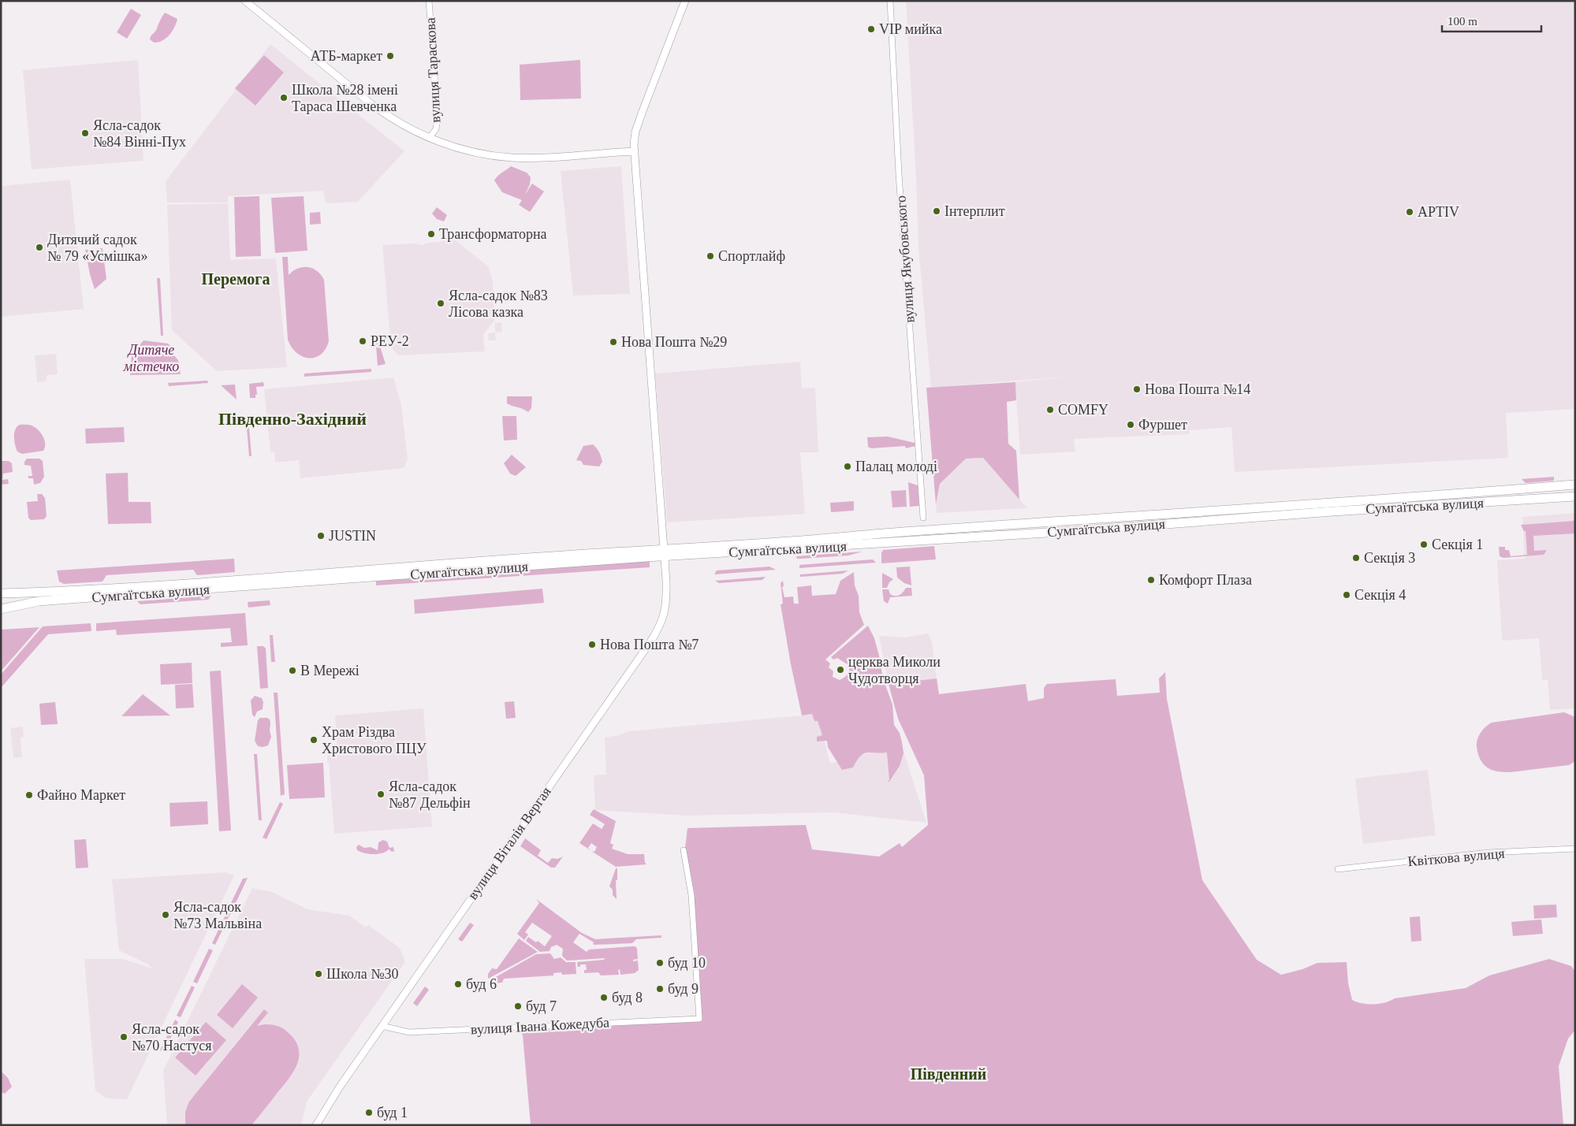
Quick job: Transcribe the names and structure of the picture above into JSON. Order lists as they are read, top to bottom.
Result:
{
  "streets": {
    "main road": ["Сумгаїтська вулиця"],
    "street": [
      "вулиця Тараскова",
      "вулиця Якубовського",
      "вулиця Віталія Вергая",
      "Квіткова вулиця",
      "вулиця Івана Кожедуба"
    ]
  },
  "crossings": [
    ["Сумгаїтська вулиця", "вулиця Віталія Вергая"],
    ["вулиця Віталія Вергая", "вулиця Івана Кожедуба"]
  ],
  "districts": ["Перемога", "Південно-Західний", "Південний"],
  "parks": ["Дитяче містечко"],
  "places": [
    "VIP мийка",
    "АТБ-маркет",
    "Школа №28 імені Тараса Шевченка",
    "Ясла-садок №84 Вінні-Пух",
    "Інтерплит",
    "APTIV",
    "Трансформаторна",
    "Дитячий садок № 79 «Усмішка»",
    "Спортлайф",
    "Ясла-садок №83 Лісова казка",
    "РЕУ-2",
    "Нова Пошта №29",
    "Нова Пошта №14",
    "COMFY",
    "Фуршет",
    "Палац молоді",
    "JUSTIN",
    "Секція 1",
    "Секція 3",
    "Комфорт Плаза",
    "Секція 4",
    "Нова Пошта №7",
    "церква Миколи Чудотворця",
    "В Мережі",
    "Храм Різдва Христового ПЦУ",
    "Ясла-садок №87 Дельфін",
    "Файно Маркет",
    "Ясла-садок №73 Мальвіна",
    "буд 10",
    "Школа №30",
    "буд 6",
    "буд 9",
    "буд 8",
    "буд 7",
    "Ясла-садок №70 Настуся",
    "буд 1"
  ],
  "scale_bar": "100 m"
}
